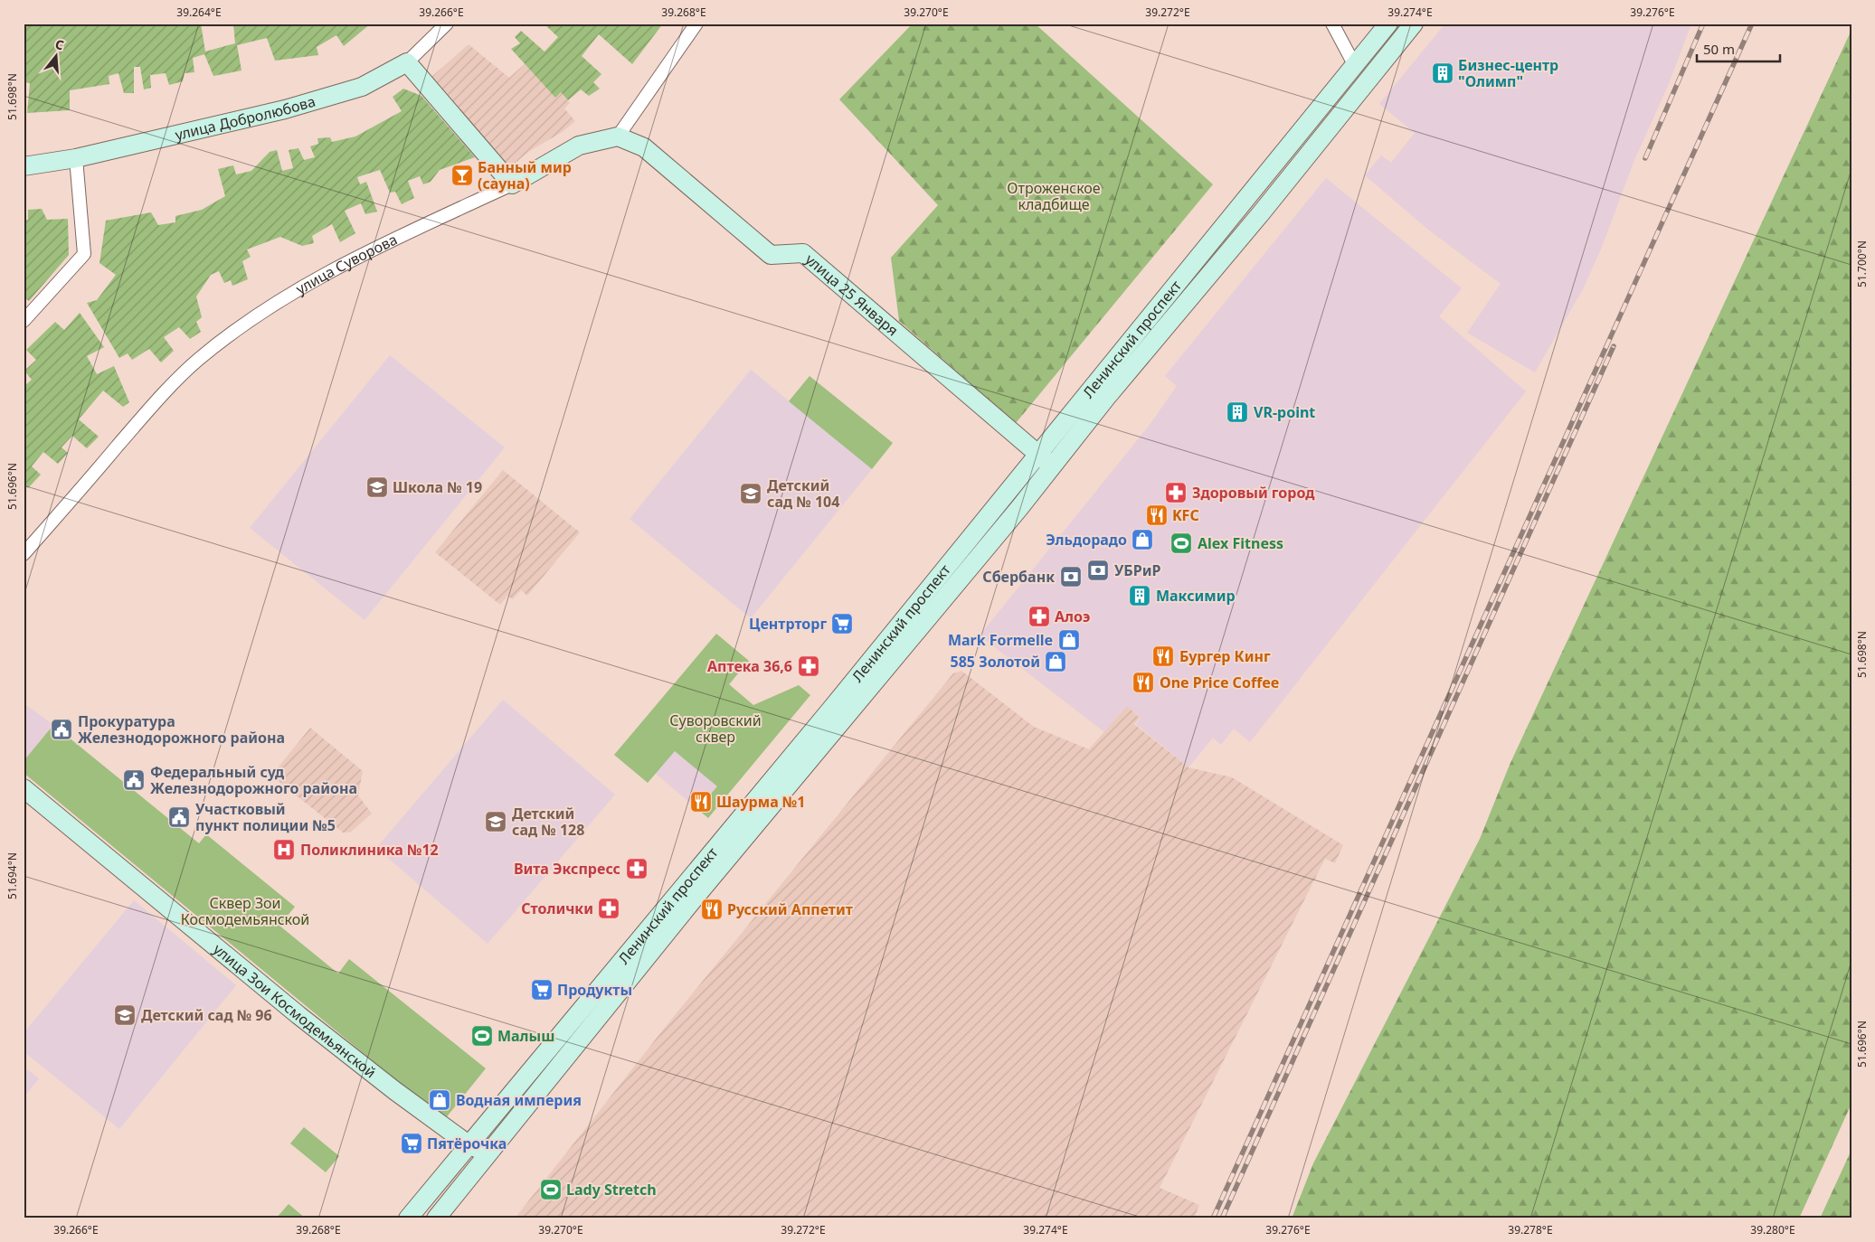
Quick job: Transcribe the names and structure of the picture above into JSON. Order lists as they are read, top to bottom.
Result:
{
  "streets": {
    "main road": [
      "улица Добролюбова",
      "улица Суворова",
      "улица 25 Января",
      "Ленинский проспект",
      "улица Зои Космодемьянской"
    ]
  },
  "crossings": [
    ["улица Суворова", "улица 25 Января"],
    ["улица 25 Января", "Ленинский проспект"],
    ["Ленинский проспект", "улица Зои Космодемьянской"]
  ],
  "parks": ["Отроженское кладбище", "Суворовский сквер", "Сквер Зои Космодемьянской"],
  "places": {
    "building": ["Бизнес-центр \"Олимп\"", "VR-point", "Максимир"],
    "bar": ["Банный мир (сауна)"],
    "school or university": [
      "Школа № 19",
      "Детский сад № 104",
      "Детский сад № 128",
      "Детский сад № 96"
    ],
    "pharmacy": [
      "Здоровый город",
      "Алоэ",
      "Аптека 36,6",
      "Вита Экспресс",
      "Столички"
    ],
    "restaurant": [
      "KFC",
      "Бургер Кинг",
      "One Price Coffee",
      "Шаурма №1",
      "Русский Аппетит"
    ],
    "shop": [
      "Эльдорадо",
      "Mark Formelle",
      "585 Золотой",
      "Водная империя"
    ],
    "sports": ["Alex Fitness", "Малыш", "Lady Stretch"],
    "bank": ["УБРиР", "Сбербанк"],
    "supermarket": ["Центрторг", "Продукты", "Пятёрочка"],
    "public building": ["Прокуратура Железнодорожного района", "Федеральный суд Железнодорожного района", "Участковый пункт полиции №5"],
    "hospital": ["Поликлиника №12"]
  },
  "scale_bar": "50 m",
  "north": "top",
  "coordinates": [
    "39.264°E",
    "39.266°E",
    "39.268°E",
    "39.270°E",
    "39.272°E",
    "39.274°E",
    "39.276°E",
    "51.698°N",
    "51.700°N",
    "51.696°N",
    "51.694°N",
    "39.278°E",
    "39.280°E"
  ]
}
